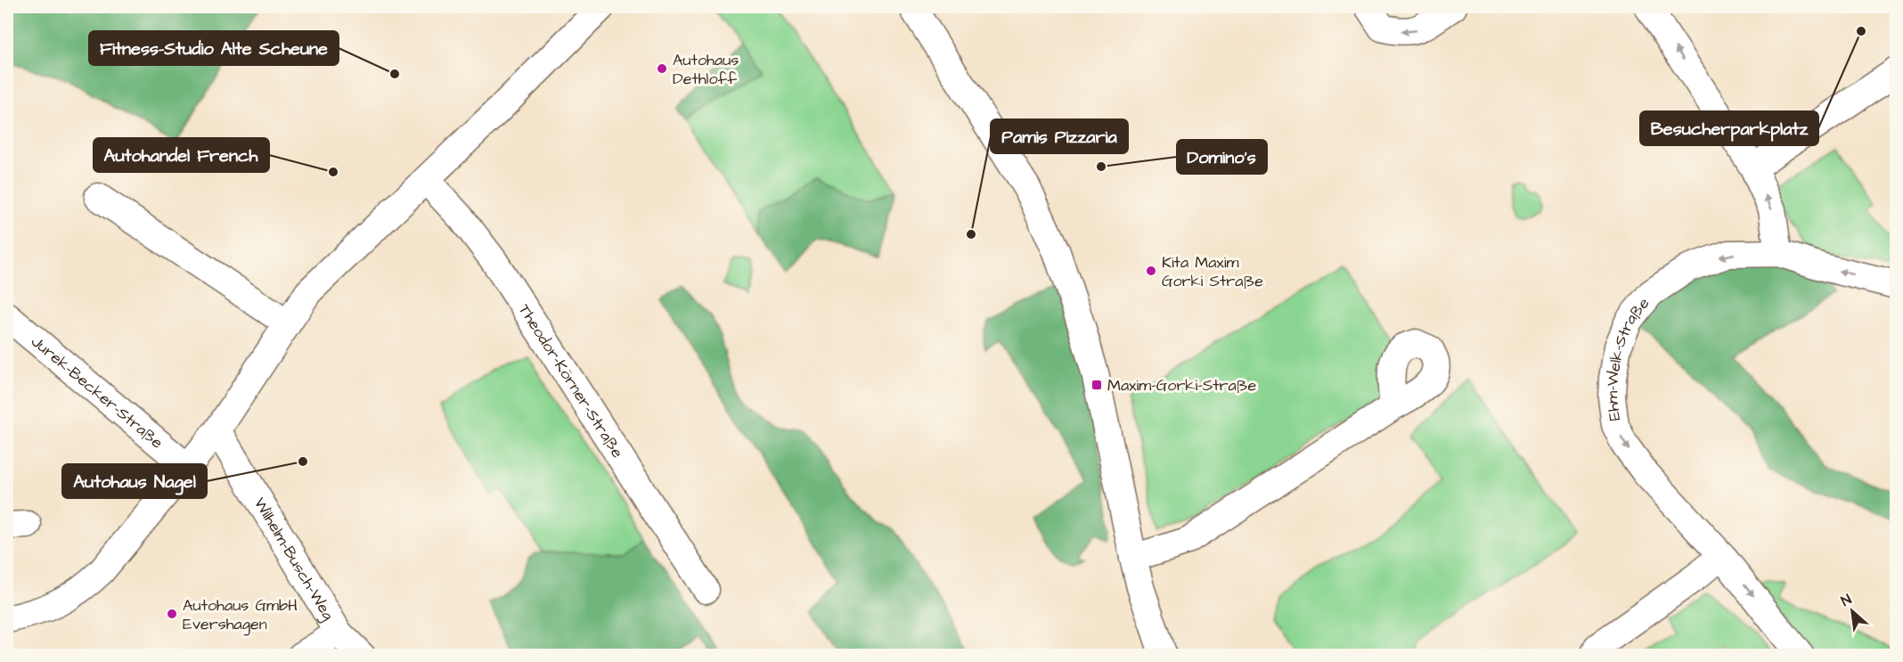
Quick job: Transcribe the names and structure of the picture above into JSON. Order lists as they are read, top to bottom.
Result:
{
  "streets": {
    "street": [
      "Ehm-Welk-Straße",
      "Theodor-Körner-Straße",
      "Jurek-Becker-Straße",
      "Wilhelm-Busch-Weg"
    ]
  },
  "places": {
    "other": [
      "Besucherparkplatz",
      "Autohaus Dethloff",
      "Fitness-Studio Alte Scheune",
      "Domino's",
      "Autohandel French",
      "Pamis Pizzaria",
      "Kita Maxim Gorki Straße",
      "Autohaus Nagel",
      "Autohaus GmbH Evershagen"
    ],
    "transit": ["Maxim-Gorki-Straße"]
  },
  "north": "top left"
}
